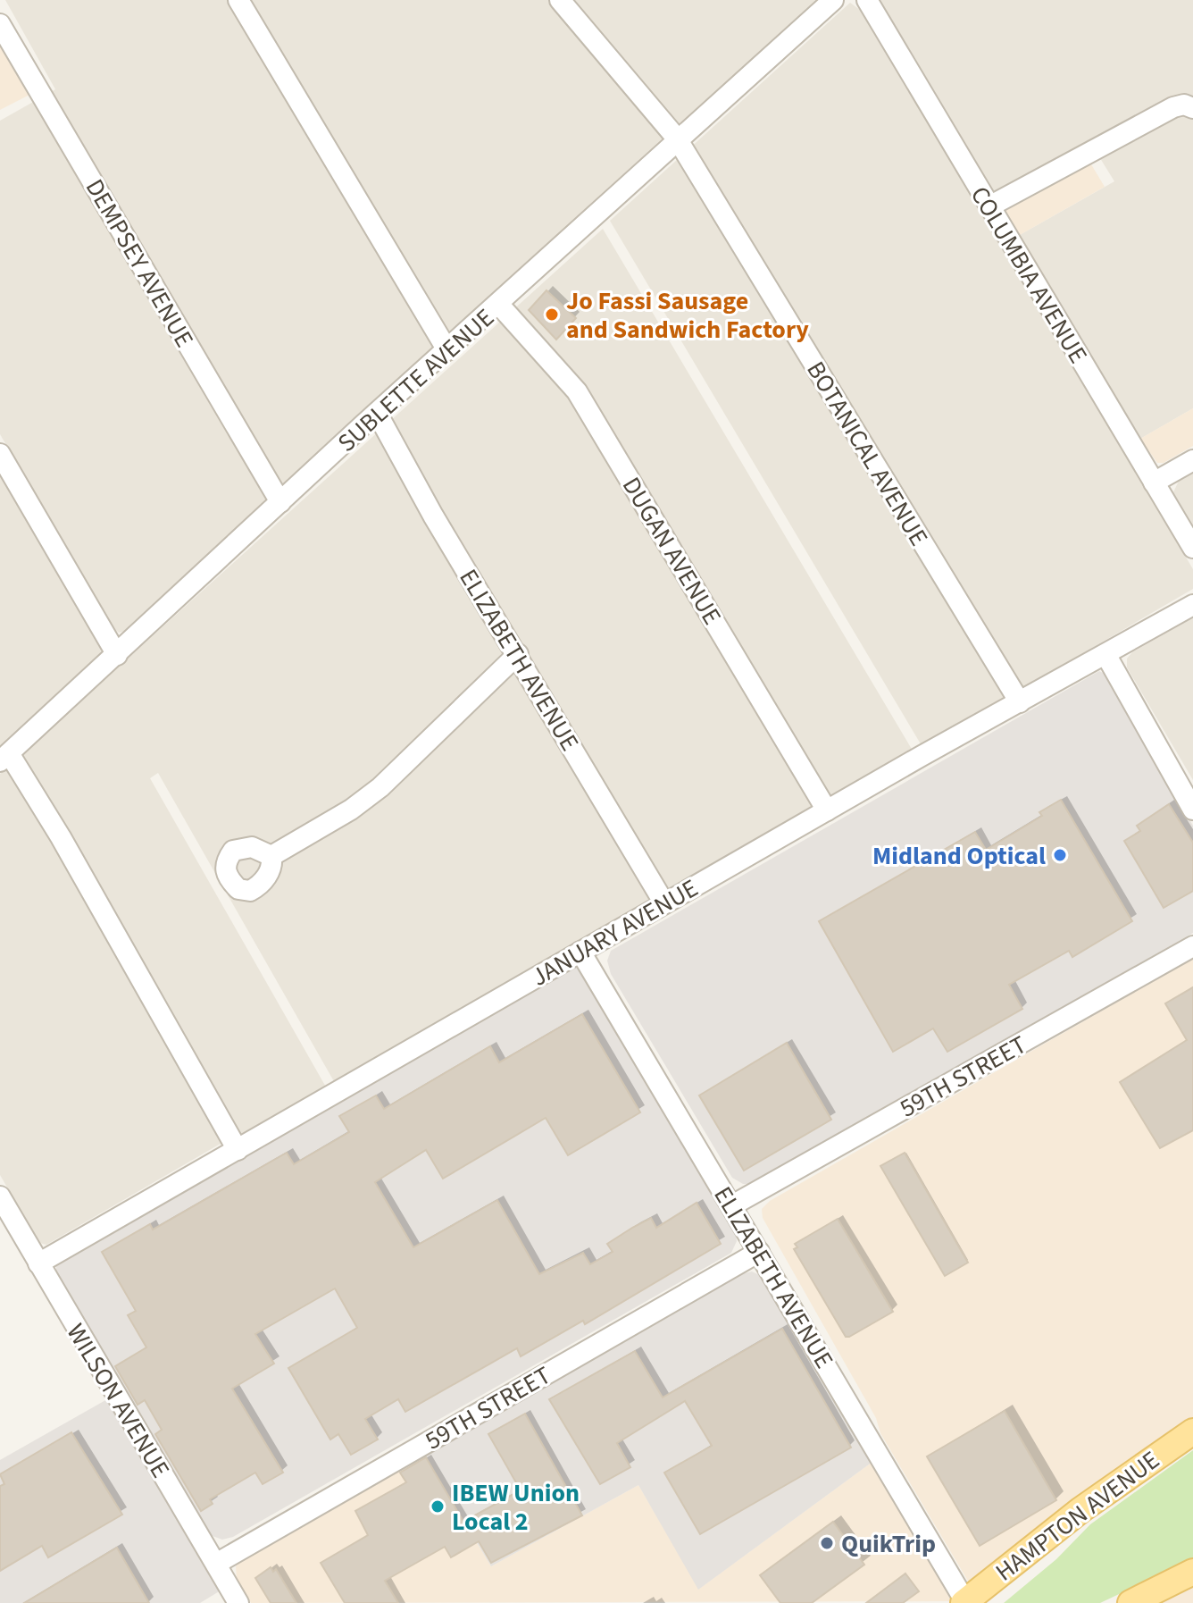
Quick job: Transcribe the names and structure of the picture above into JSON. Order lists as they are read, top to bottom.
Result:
{
  "streets": {
    "main road": ["HAMPTON AVENUE"],
    "street": [
      "DEMPSEY AVENUE",
      "COLUMBIA AVENUE",
      "SUBLETTE AVENUE",
      "BOTANICAL AVENUE",
      "DUGAN AVENUE",
      "ELIZABETH AVENUE",
      "JANUARY AVENUE",
      "59TH STREET",
      "WILSON AVENUE"
    ]
  },
  "crossings": [
    ["DEMPSEY AVENUE", "SUBLETTE AVENUE"],
    ["SUBLETTE AVENUE", "BOTANICAL AVENUE"],
    ["SUBLETTE AVENUE", "DUGAN AVENUE"],
    ["SUBLETTE AVENUE", "ELIZABETH AVENUE"],
    ["BOTANICAL AVENUE", "JANUARY AVENUE"],
    ["DUGAN AVENUE", "JANUARY AVENUE"],
    ["ELIZABETH AVENUE", "JANUARY AVENUE"],
    ["ELIZABETH AVENUE", "59TH STREET"],
    ["ELIZABETH AVENUE", "HAMPTON AVENUE"],
    ["JANUARY AVENUE", "WILSON AVENUE"],
    ["59TH STREET", "WILSON AVENUE"]
  ],
  "places": [
    "Jo Fassi Sausage and Sandwich Factory",
    "Midland Optical",
    "IBEW Union Local 2",
    "QuikTrip"
  ]
}
